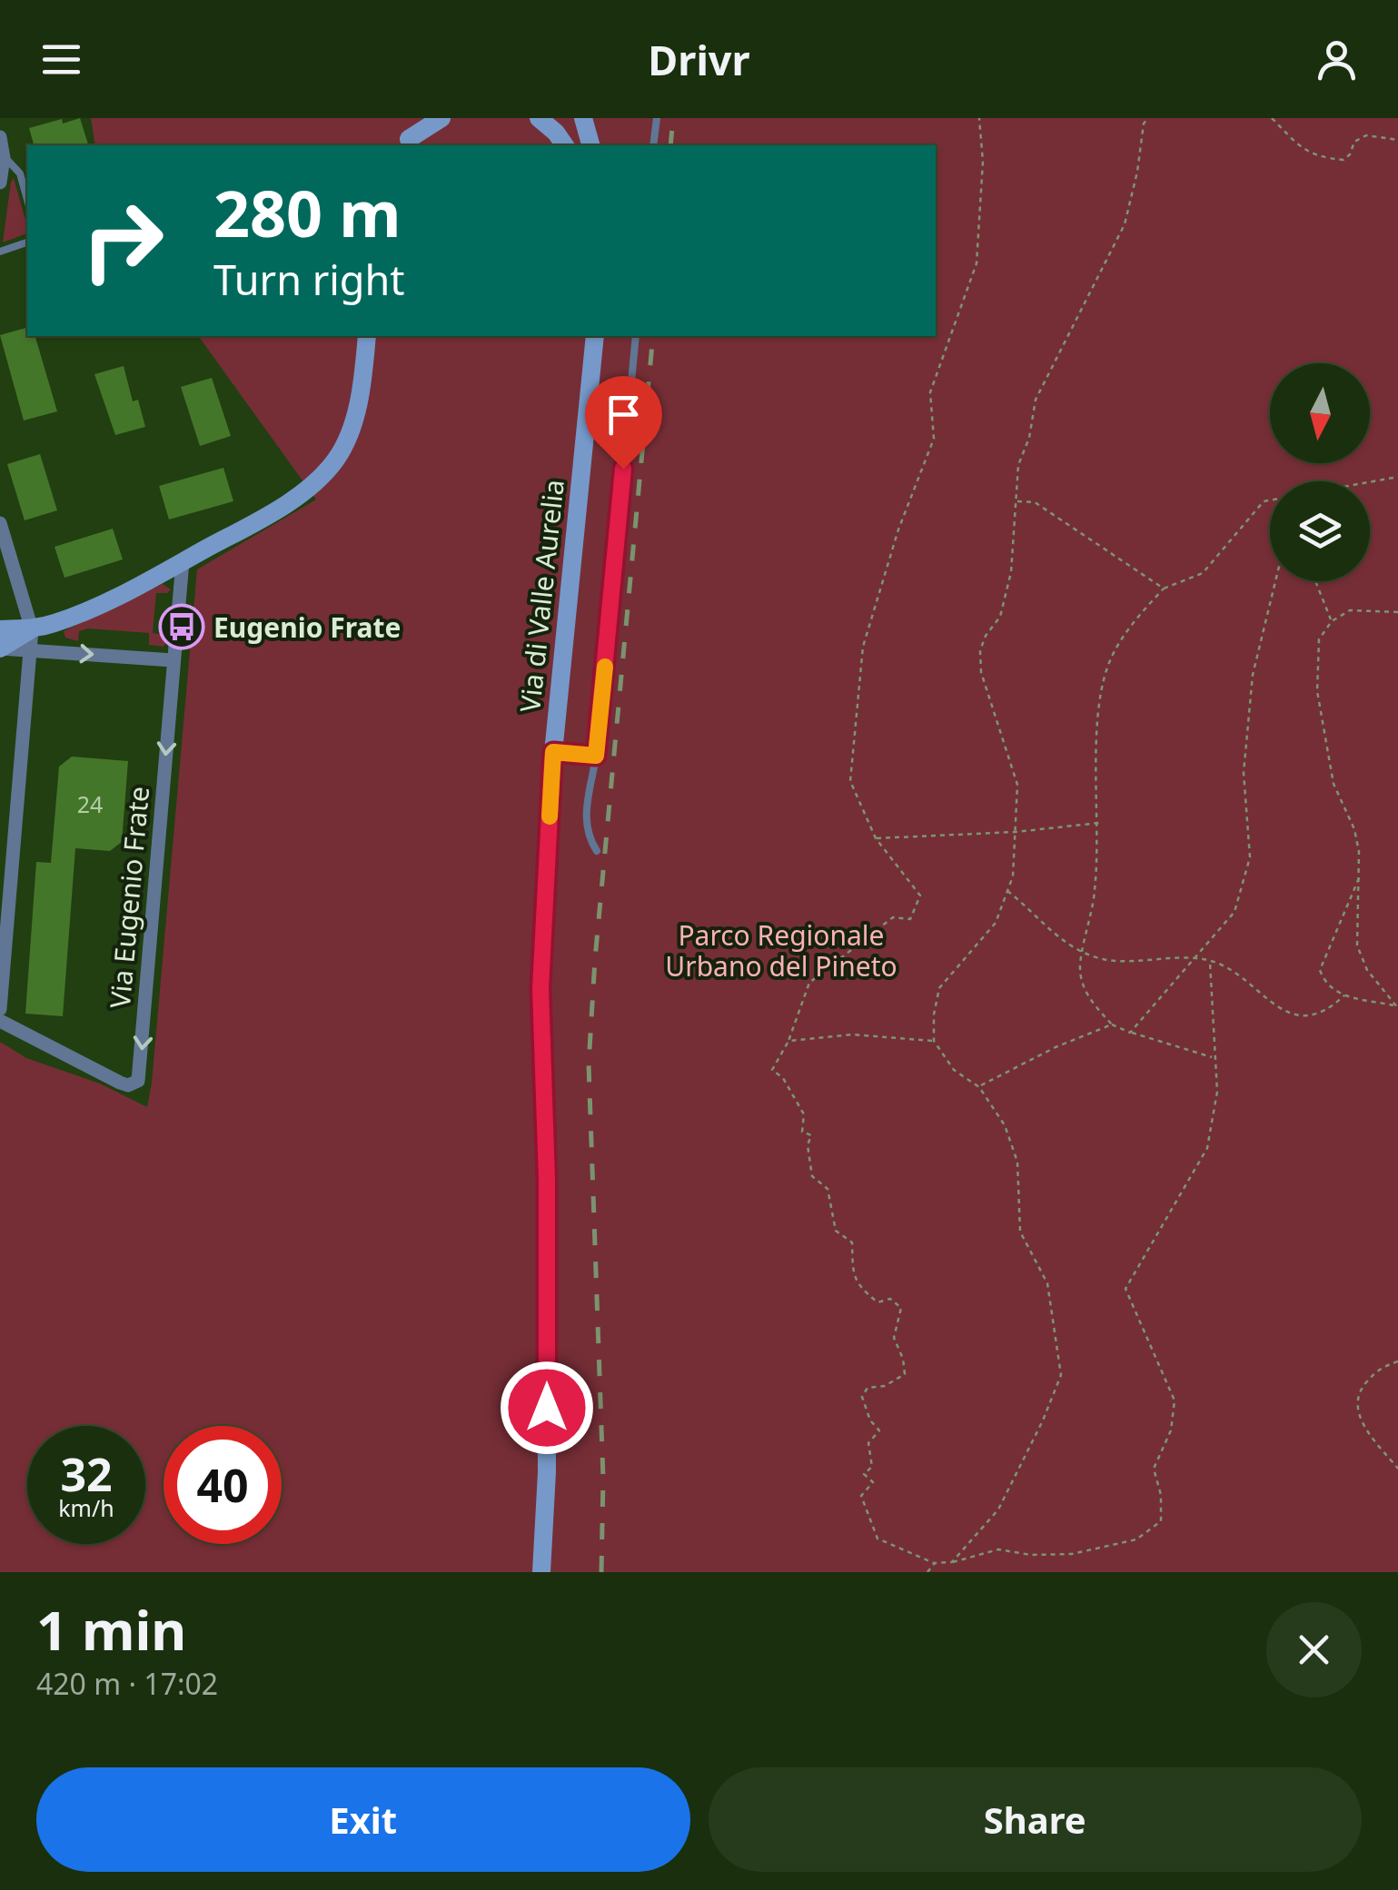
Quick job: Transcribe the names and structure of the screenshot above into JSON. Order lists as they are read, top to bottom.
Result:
{
  "streets": {
    "street": ["Via di Valle Aurelia", "Via Eugenio Frate"]
  },
  "parks": ["Parco Regionale Urbano del Pineto"],
  "places": {
    "bus stop": ["Eugenio Frate"]
  },
  "house_numbers": ["24"],
  "north": "bottom",
  "page": {
    "header": "Drivr",
    "turn": ["280 m", "Turn right"],
    "speed": "32 km/h",
    "limit": "40",
    "heading": ["1 min", "420 m · 17:02"],
    "buttons": ["Exit", "Share"]
  }
}
